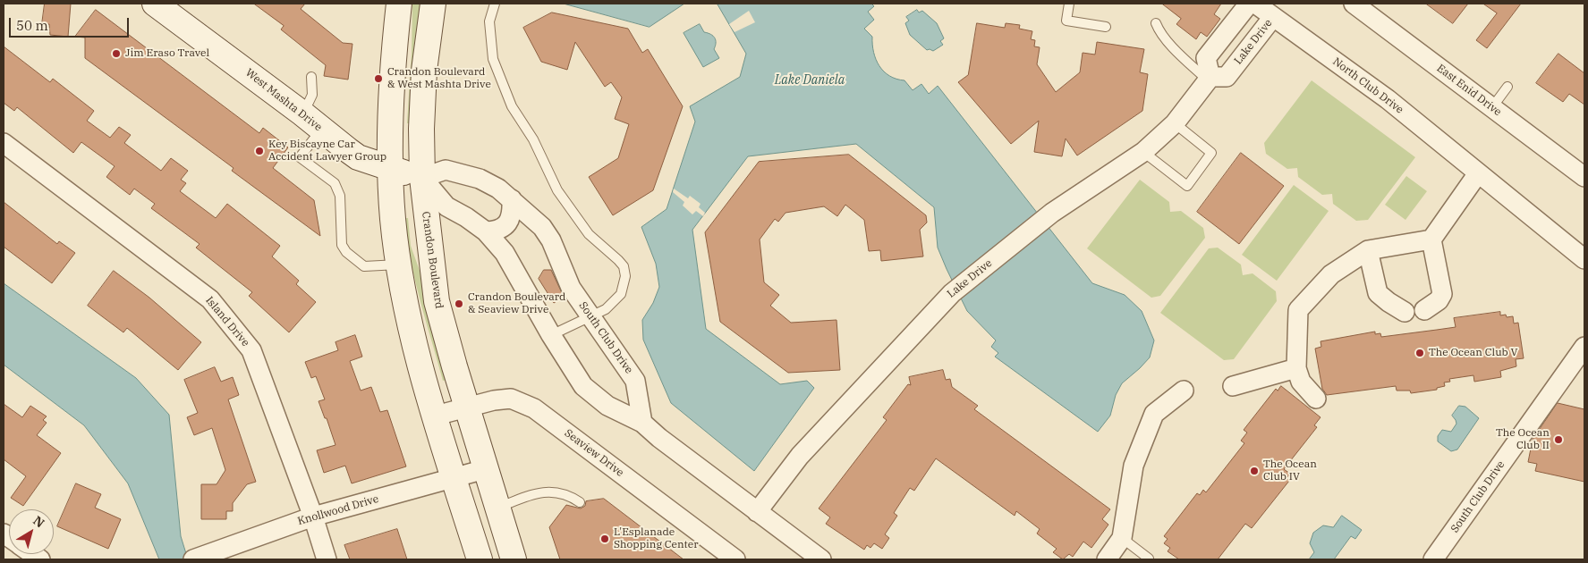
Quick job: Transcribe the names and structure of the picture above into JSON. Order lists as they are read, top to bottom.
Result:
{
  "streets": {
    "main road": ["West Mashta Drive", "Crandon Boulevard"],
    "street": [
      "Lake Drive",
      "North Club Drive",
      "East Enid Drive",
      "Island Drive",
      "South Club Drive",
      "Seaview Drive",
      "Knollwood Drive"
    ]
  },
  "crossings": [
    ["Lake Drive", "North Club Drive"],
    ["West Mashta Drive", "Crandon Boulevard"],
    ["West Mashta Drive", "South Club Drive"],
    ["Crandon Boulevard", "South Club Drive"],
    ["Crandon Boulevard", "Seaview Drive"],
    ["Crandon Boulevard", "Knollwood Drive"],
    ["Island Drive", "Knollwood Drive"]
  ],
  "water": ["Lake Daniela"],
  "places": [
    "Jim Eraso Travel",
    "Crandon Boulevard & West Mashta Drive",
    "Key Biscayne Car Accident Lawyer Group",
    "Crandon Boulevard & Seaview Drive",
    "The Ocean Club V",
    "The Ocean Club II",
    "The Ocean Club IV",
    "L'Esplanade Shopping Center"
  ],
  "scale_bar": "50 m",
  "north": "top right"
}
